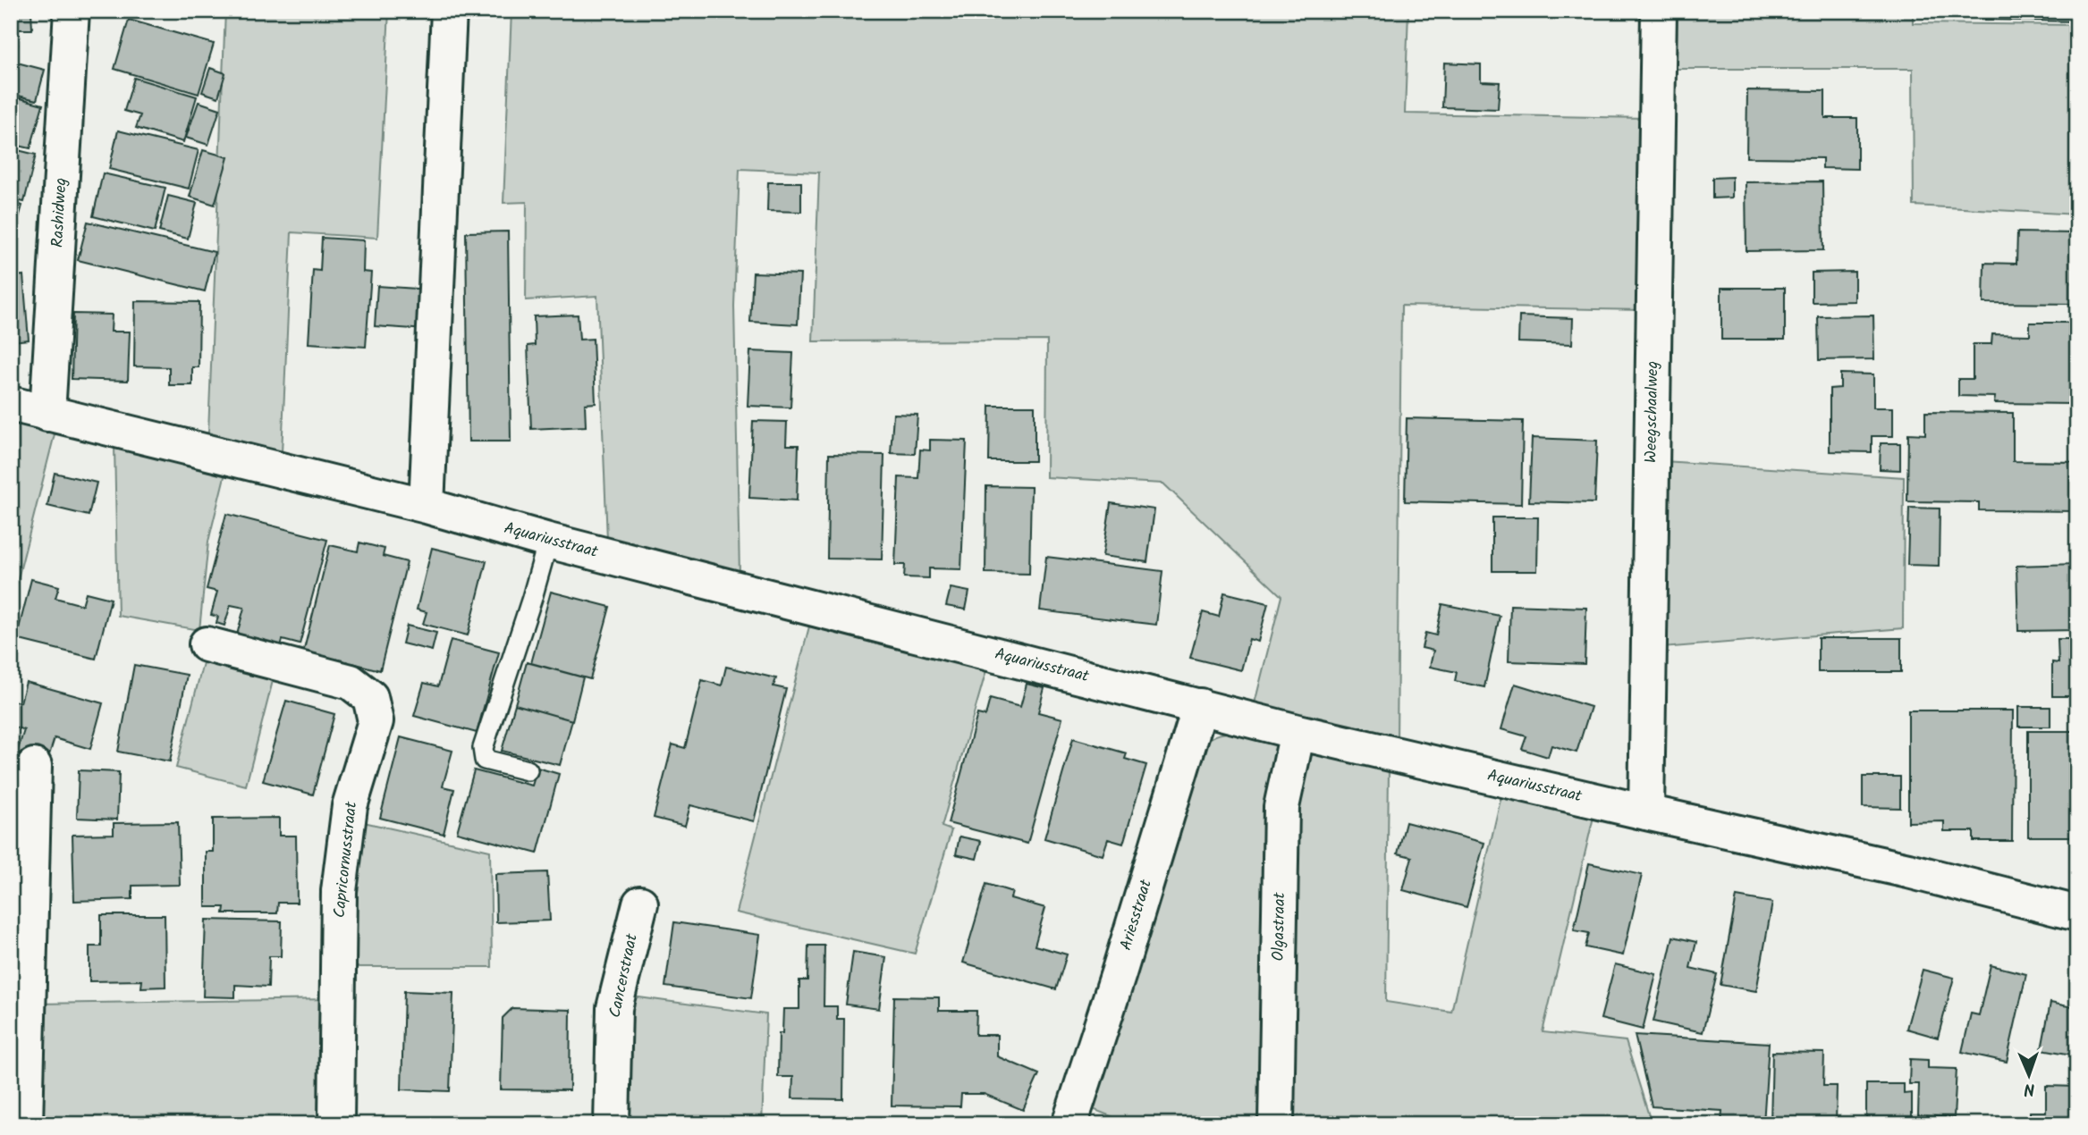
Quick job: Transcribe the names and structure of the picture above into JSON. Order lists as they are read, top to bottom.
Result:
{
  "streets": {
    "street": [
      "Rashidweg",
      "Weegschaalweg",
      "Aquariusstraat",
      "Capricornusstraat",
      "Ariesstraat",
      "Olgastraat",
      "Cancerstraat"
    ]
  },
  "crossings": [
    ["Rashidweg", "Aquariusstraat"],
    ["Weegschaalweg", "Aquariusstraat"],
    ["Aquariusstraat", "Ariesstraat"],
    ["Aquariusstraat", "Olgastraat"]
  ],
  "north": "bottom"
}
